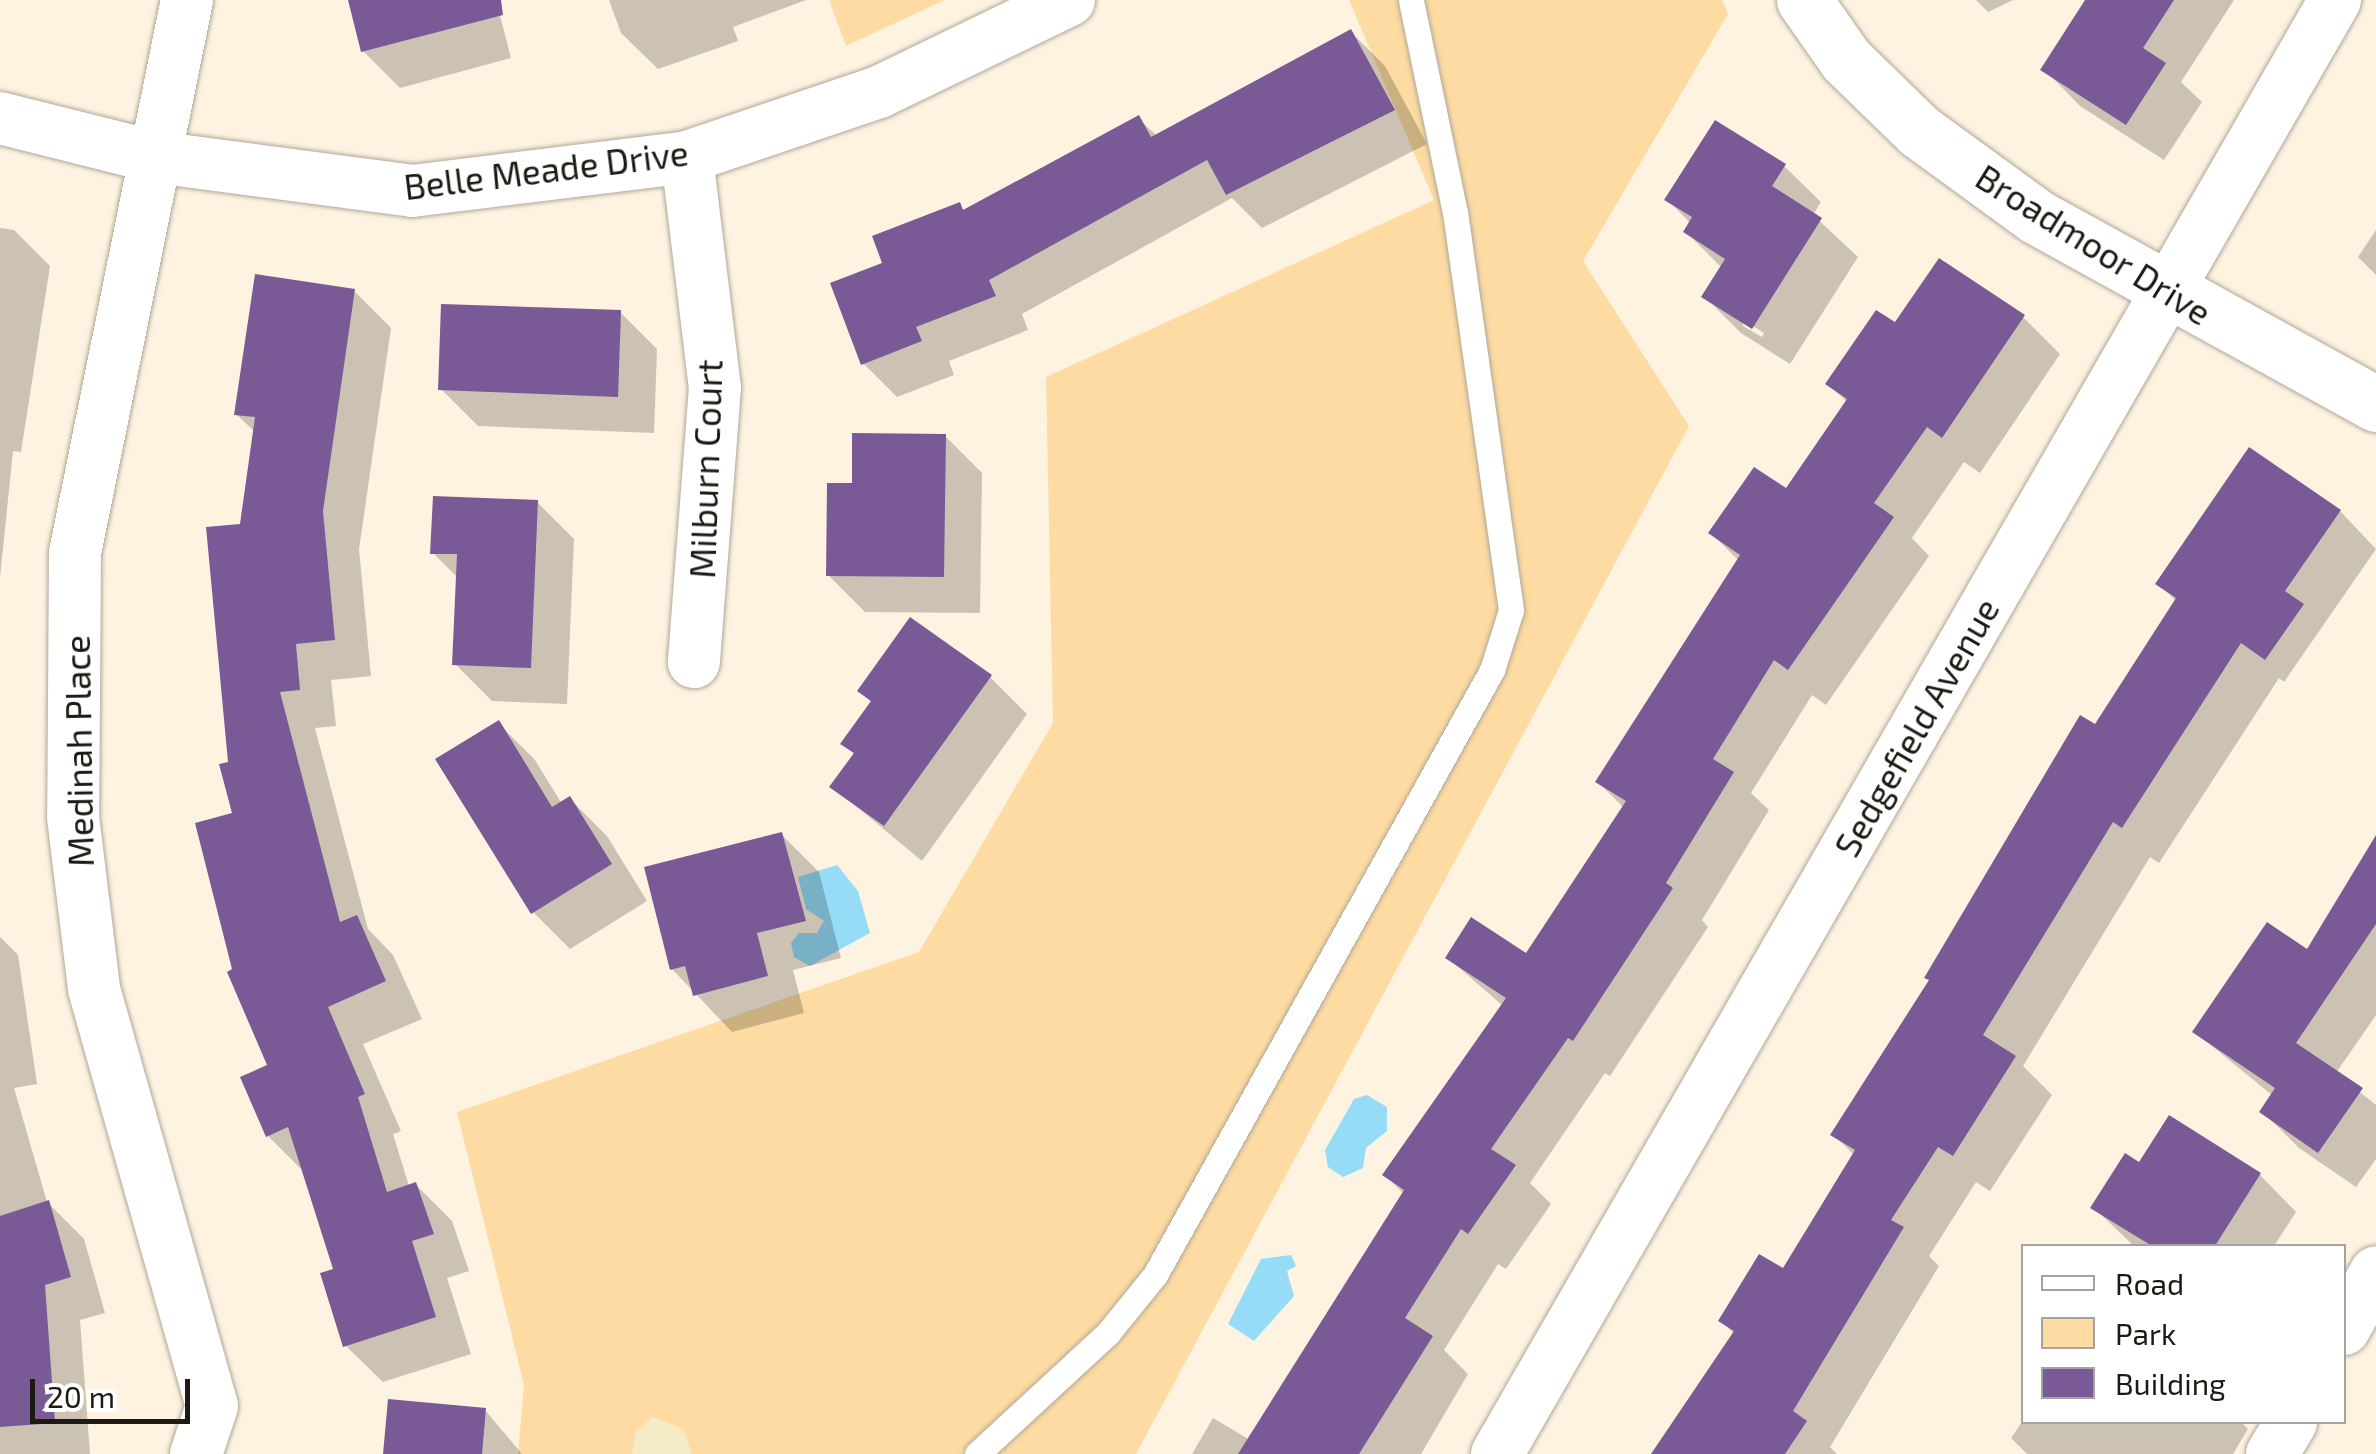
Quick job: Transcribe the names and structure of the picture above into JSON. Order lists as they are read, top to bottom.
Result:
{
  "streets": {
    "street": [
      "Belle Meade Drive",
      "Broadmoor Drive",
      "Milburn Court",
      "Sedgefield Avenue",
      "Medinah Place"
    ]
  },
  "crossings": [
    ["Belle Meade Drive", "Milburn Court"],
    ["Belle Meade Drive", "Medinah Place"],
    ["Broadmoor Drive", "Sedgefield Avenue"]
  ],
  "legend": ["Road", "Park", "Building"],
  "scale_bar": "20 m"
}
